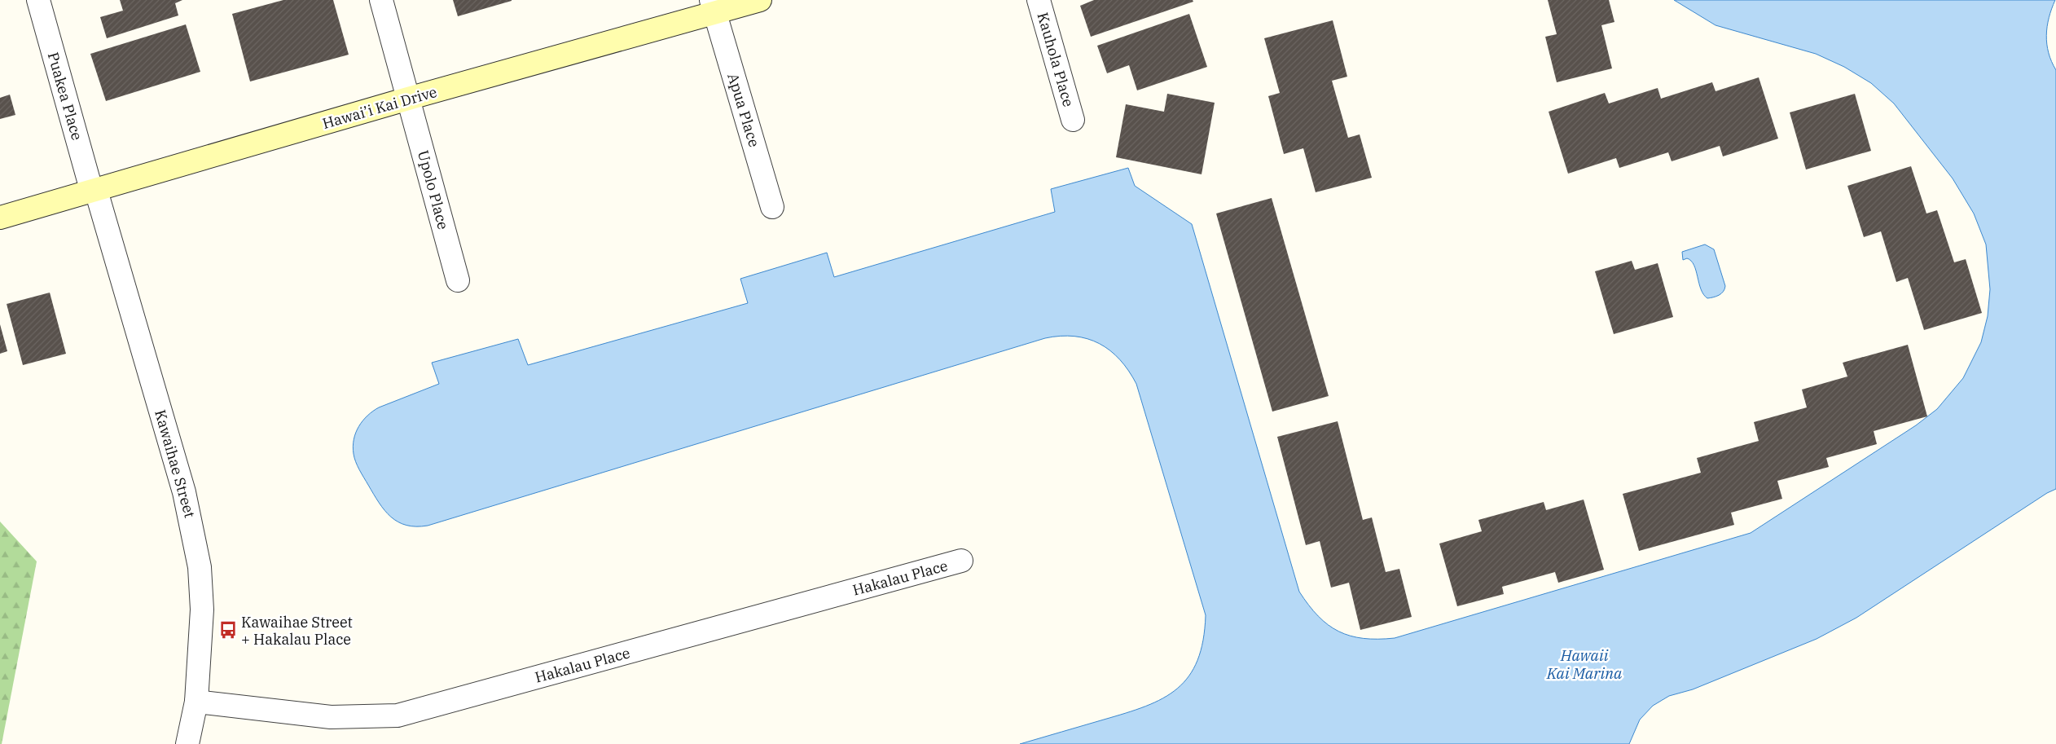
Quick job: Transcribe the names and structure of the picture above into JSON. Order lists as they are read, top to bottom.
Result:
{
  "streets": {
    "main road": ["Hawai’i Kai Drive"],
    "street": [
      "Kauhola Place",
      "Puakea Place",
      "Apua Place",
      "Upolo Place",
      "Kawaihae Street",
      "Hakalau Place"
    ]
  },
  "crossings": [
    ["Puakea Place", "Hawai’i Kai Drive"],
    ["Puakea Place", "Kawaihae Street"],
    ["Hawai’i Kai Drive", "Apua Place"],
    ["Hawai’i Kai Drive", "Upolo Place"],
    ["Hawai’i Kai Drive", "Kawaihae Street"],
    ["Kawaihae Street", "Hakalau Place"]
  ],
  "water": ["Hawaii Kai Marina"],
  "places": {
    "bus stop": ["Kawaihae Street + Hakalau Place"]
  }
}
